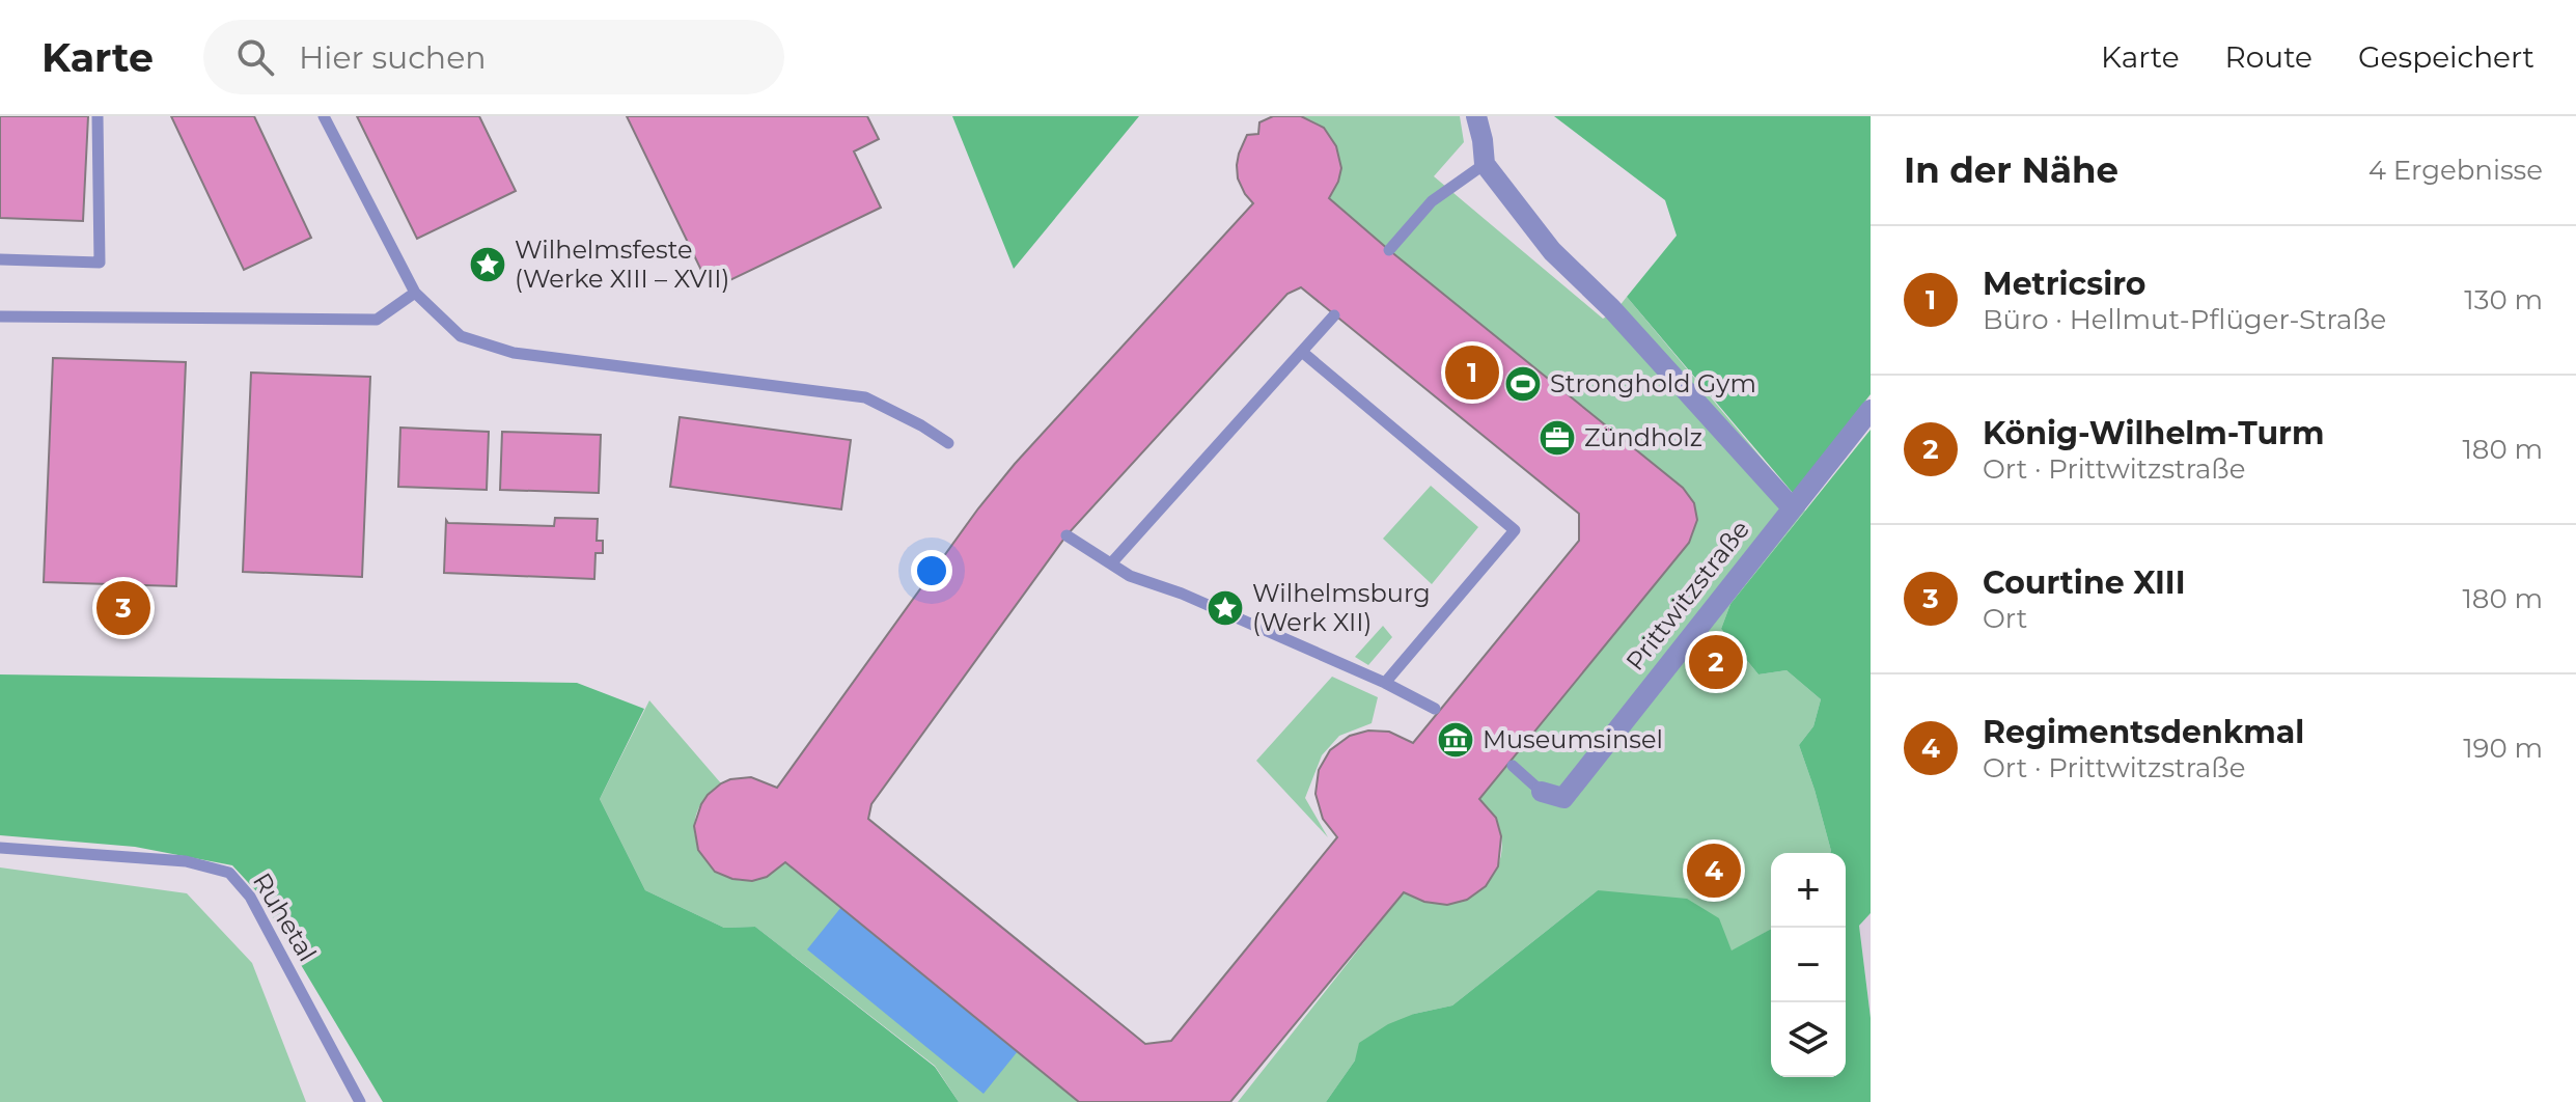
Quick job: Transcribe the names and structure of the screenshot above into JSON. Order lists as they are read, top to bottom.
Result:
{
  "streets": {
    "street": ["Prittwitzstraße"],
    "lane": ["Ruhetal"]
  },
  "places": {
    "place": ["Wilhelmsfeste (Werke XIII – XVII)", "Wilhelmsburg (Werk XII)"],
    "sports": ["Stronghold Gym"],
    "office": ["Zündholz"],
    "museum": ["Museumsinsel"]
  },
  "page": {
    "header": "Karte",
    "search": "Hier suchen",
    "nav": ["Karte", "Route", "Gespeichert"],
    "heading": ["In der Nähe", "4 Ergebnisse"],
    "list": [
      {
        "mark": "1",
        "name": "Metricsiro",
        "note": "Büro · Hellmut-Pflüger-Straße",
        "value": "130 m"
      },
      {
        "mark": "2",
        "name": "König-Wilhelm-Turm",
        "note": "Ort · Prittwitzstraße",
        "value": "180 m"
      },
      {
        "mark": "3",
        "name": "Courtine XIII",
        "note": "Ort",
        "value": "180 m"
      },
      {
        "mark": "4",
        "name": "Regimentsdenkmal",
        "note": "Ort · Prittwitzstraße",
        "value": "190 m"
      }
    ],
    "pins": [
      "1",
      "3",
      "2",
      "4"
    ],
    "map_buttons": ["+", "−"]
  }
}
